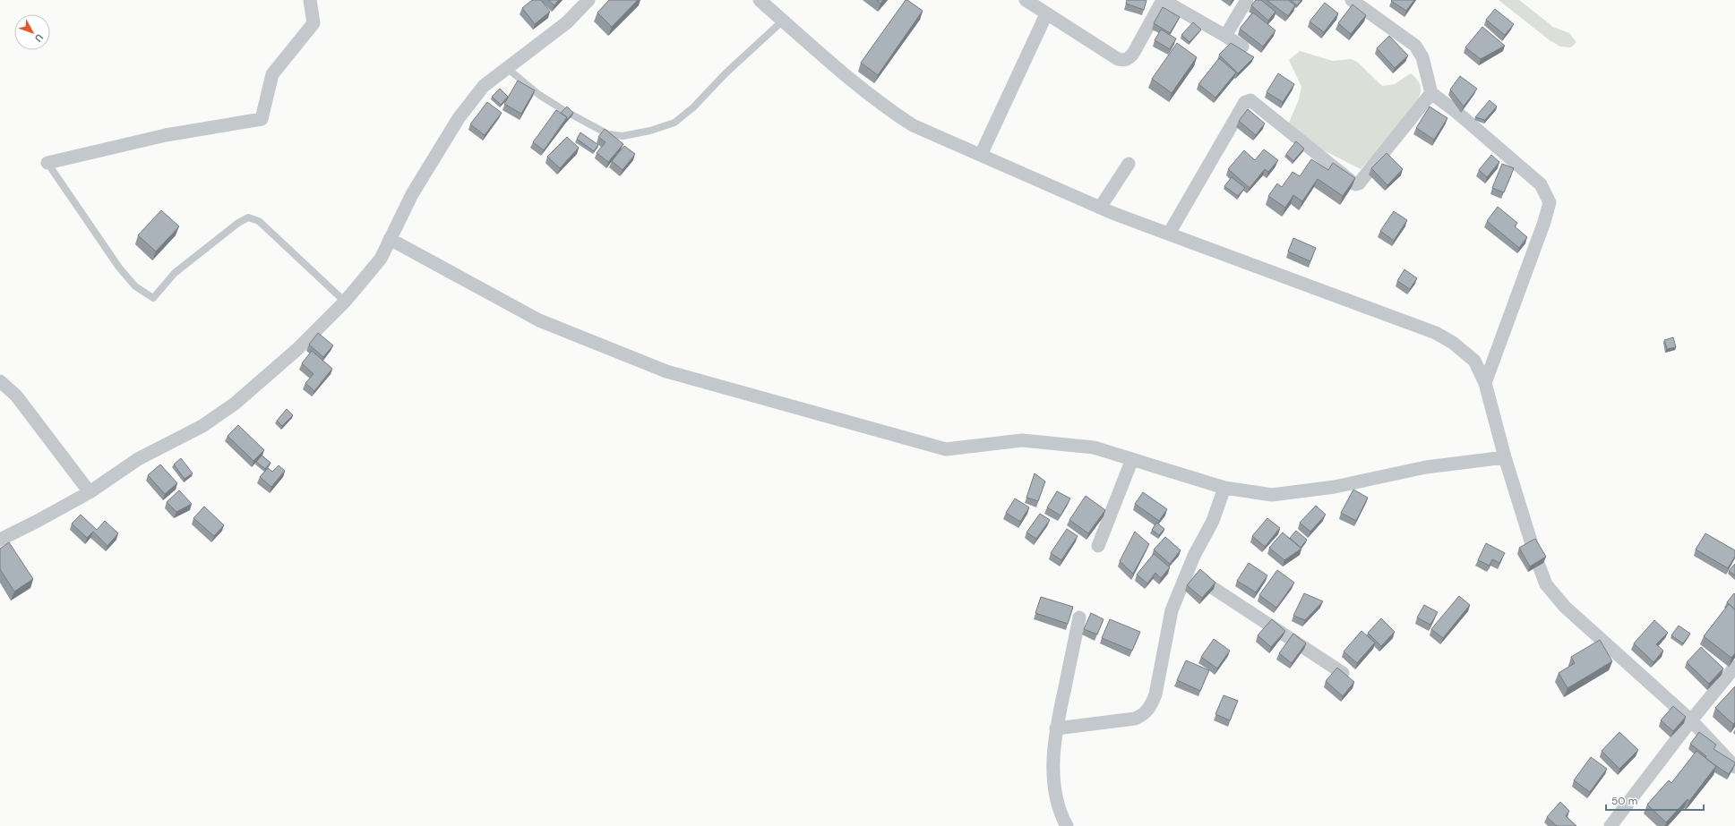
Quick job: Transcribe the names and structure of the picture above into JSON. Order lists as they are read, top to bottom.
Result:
{
  "scale_bar": "50 m",
  "north": "bottom right"
}
